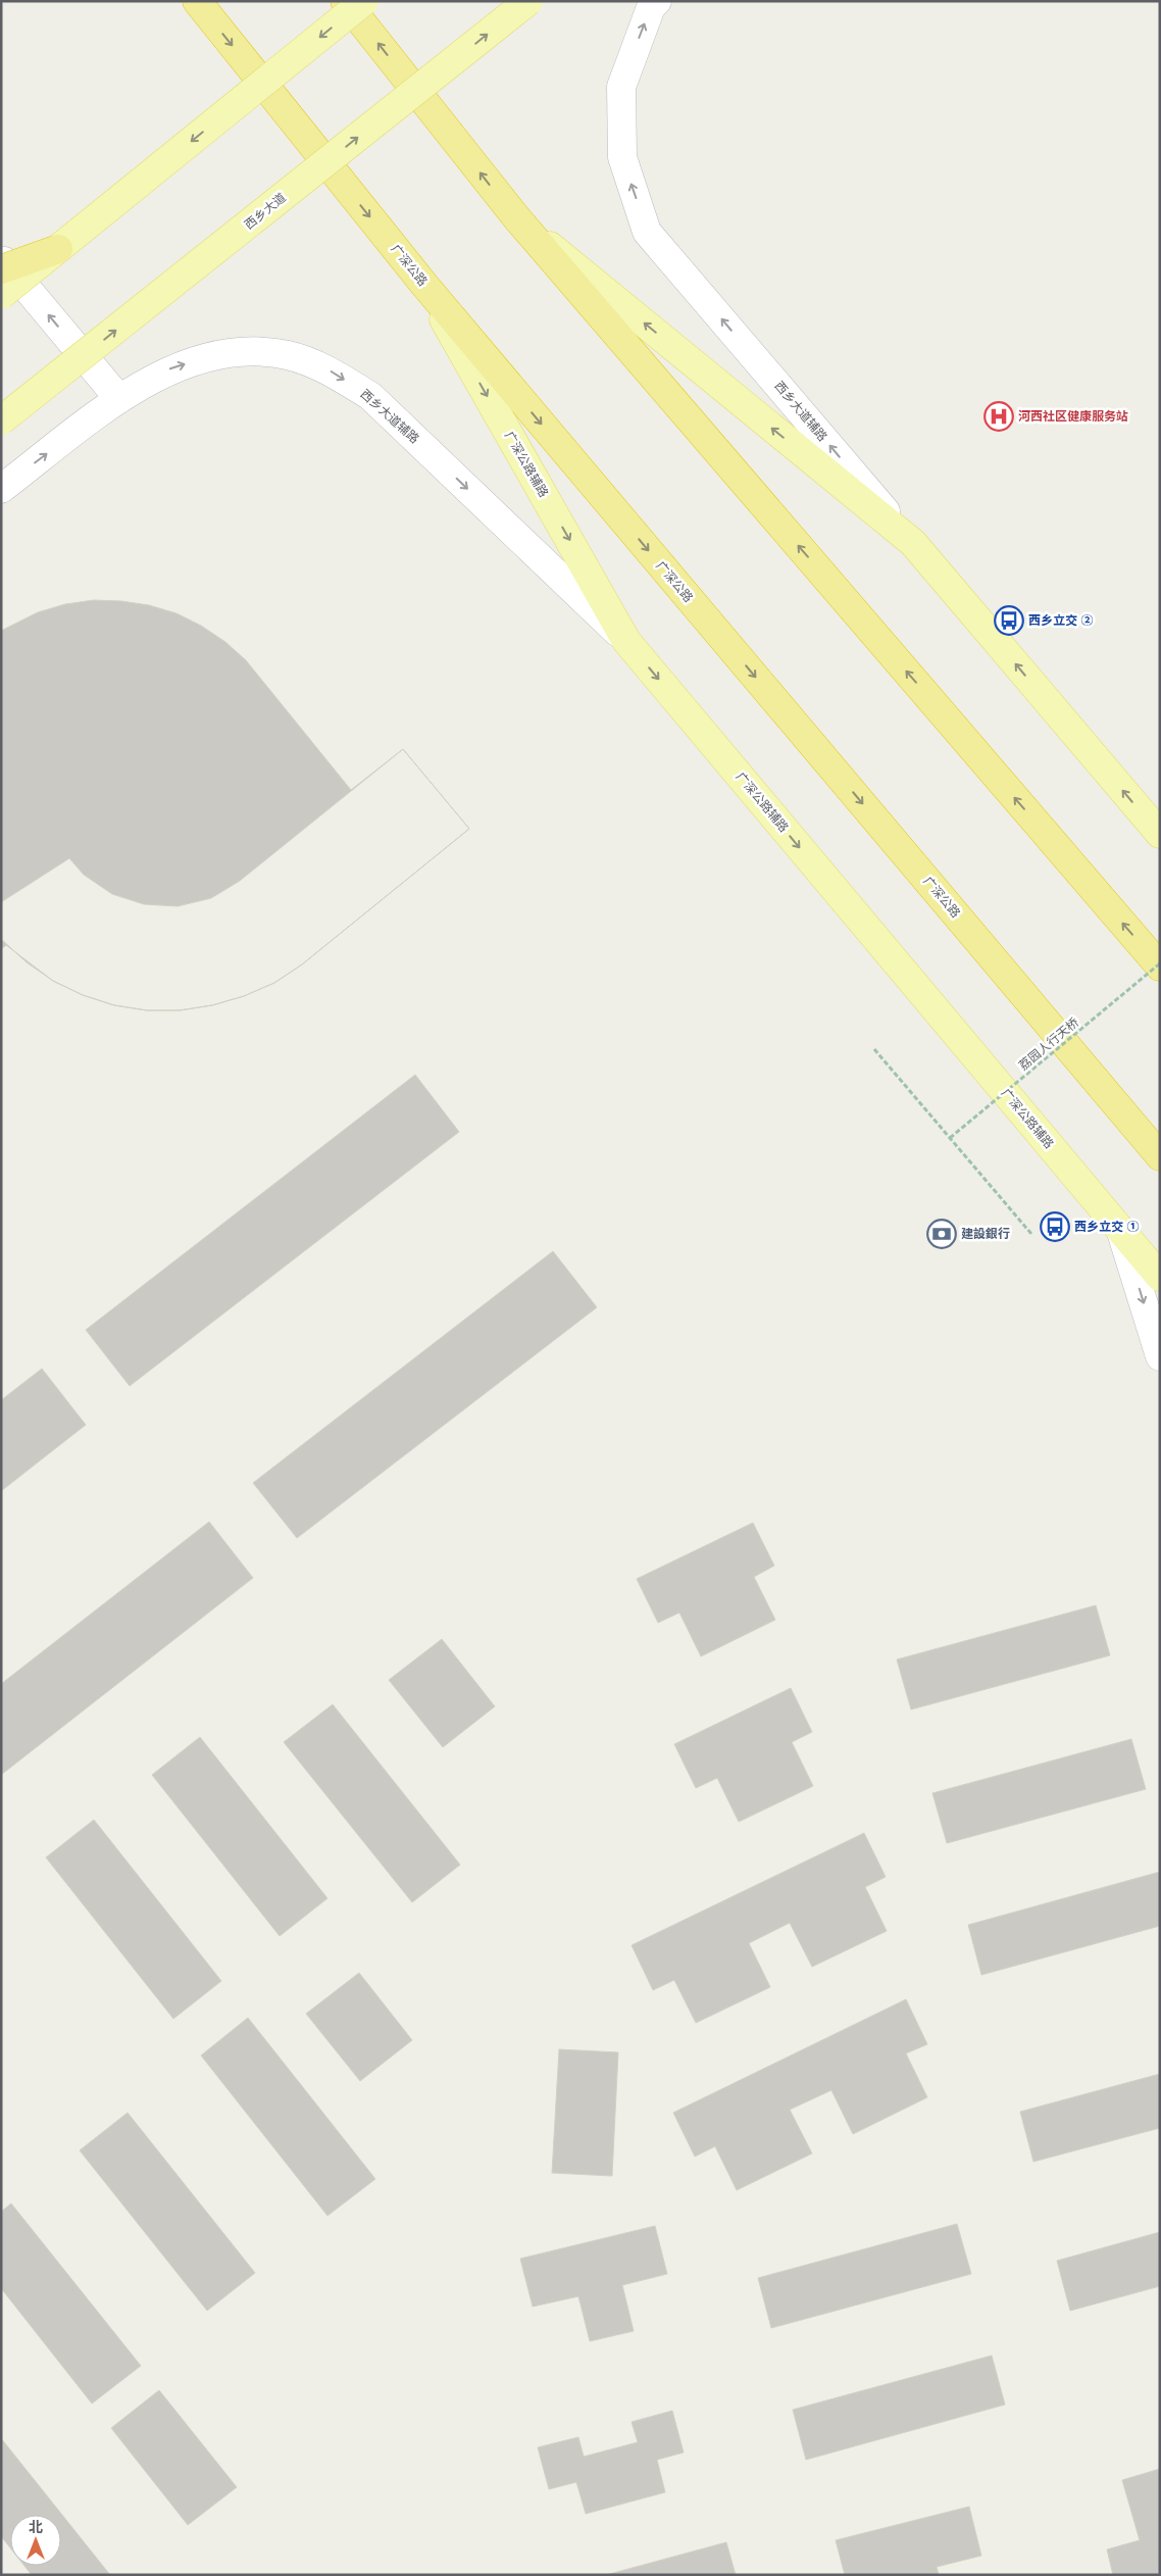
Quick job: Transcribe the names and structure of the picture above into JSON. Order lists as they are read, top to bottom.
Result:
{
  "streets": {
    "highway": ["广深公路"],
    "main road": ["西乡大道", "广深公路辅路"],
    "street": ["西乡大道辅路"],
    "path": ["荔园人行天桥"]
  },
  "crossings": [
    ["广深公路", "广深公路辅路"],
    ["西乡大道辅路", "广深公路辅路"]
  ],
  "places": {
    "hospital": ["河西社区健康服务站"],
    "bus stop": ["西乡立交 ②", "西乡立交 ①"],
    "bank": ["建設銀行"]
  },
  "north": "top"
}
